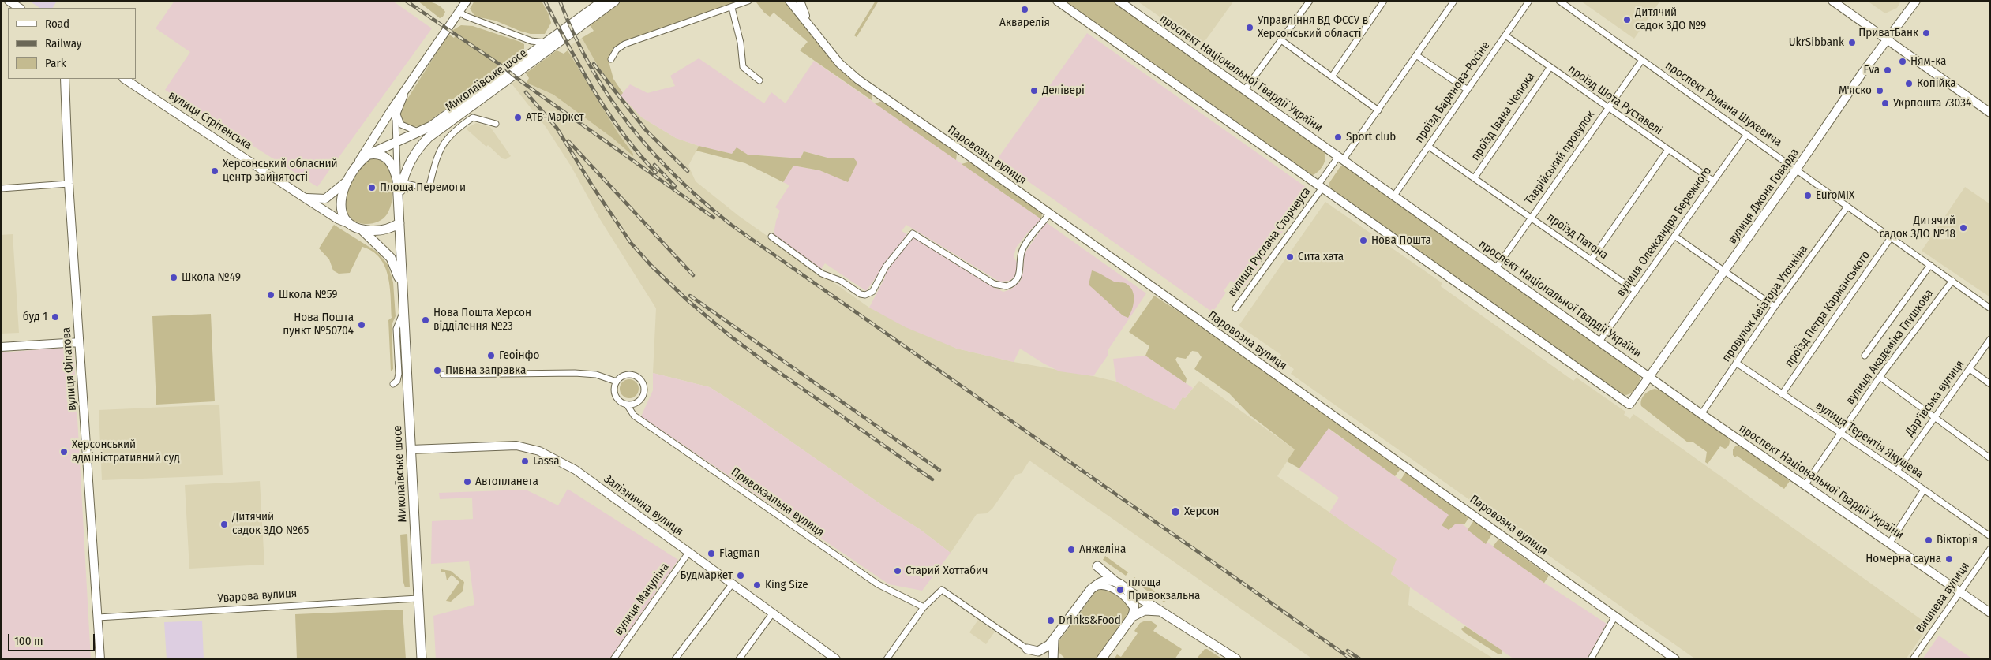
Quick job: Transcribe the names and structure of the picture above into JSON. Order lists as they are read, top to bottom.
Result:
{
  "streets": {
    "main road": ["Миколаївське шосе"],
    "street": [
      "проспект Національної Гвардії України",
      "проїзд Баранова-Росіне",
      "проїзд Шота Руставелі",
      "проспект Романа Шухевича",
      "проїзд Івана Челюка",
      "вулиця Стрітенська",
      "Паровозна вулиця",
      "Таврійський провулок",
      "вулиця Джона Говарда",
      "вулиця Олександра Бережного",
      "проїзд Патона",
      "вулиця Руслана Сторчеуса",
      "провулок Авіатора Уточкіна",
      "проїзд Петра Карманського",
      "вулиця Академіка Глушкова",
      "вулиця Філатова",
      "Дар'ївська вулиця",
      "вулиця Терентія Якушева",
      "Привокзальна вулиця",
      "Залізнична вулиця",
      "Уварова вулиця",
      "Вишнева вулиця",
      "вулиця Мануліна"
    ]
  },
  "crossings": [
    ["проспект Національної Гвардії України", "проїзд Баранова-Росіне"],
    ["проспект Національної Гвардії України", "Таврійський провулок"],
    ["проспект Національної Гвардії України", "вулиця Джона Говарда"],
    ["проспект Національної Гвардії України", "вулиця Олександра Бережного"],
    ["проспект Національної Гвардії України", "вулиця Руслана Сторчеуса"],
    ["проспект Національної Гвардії України", "провулок Авіатора Уточкіна"],
    ["проспект Національної Гвардії України", "вулиця Академіка Глушкова"],
    ["проспект Національної Гвардії України", "Вишнева вулиця"],
    ["Миколаївське шосе", "вулиця Стрітенська"],
    ["Миколаївське шосе", "Залізнична вулиця"],
    ["Миколаївське шосе", "Уварова вулиця"],
    ["проїзд Баранова-Росіне", "проїзд Шота Руставелі"],
    ["проїзд Баранова-Росіне", "проїзд Патона"],
    ["проїзд Шота Руставелі", "проїзд Івана Челюка"],
    ["проїзд Шота Руставелі", "Таврійський провулок"],
    ["проїзд Шота Руставелі", "вулиця Олександра Бережного"],
    ["проспект Романа Шухевича", "Таврійський провулок"],
    ["проспект Романа Шухевича", "вулиця Джона Говарда"],
    ["проспект Романа Шухевича", "вулиця Олександра Бережного"],
    ["проспект Романа Шухевича", "провулок Авіатора Уточкіна"],
    ["проспект Романа Шухевича", "проїзд Петра Карманського"],
    ["проспект Романа Шухевича", "вулиця Академіка Глушкова"],
    ["проїзд Івана Челюка", "проїзд Патона"],
    ["Таврійський провулок", "проїзд Патона"],
    ["вулиця Джона Говарда", "вулиця Руслана Сторчеуса"],
    ["вулиця Олександра Бережного", "проїзд Патона"],
    ["провулок Авіатора Уточкіна", "вулиця Терентія Якушева"],
    ["проїзд Петра Карманського", "вулиця Терентія Якушева"],
    ["вулиця Академіка Глушкова", "вулиця Терентія Якушева"],
    ["вулиця Філатова", "Уварова вулиця"],
    ["Дар'ївська вулиця", "вулиця Терентія Якушева"],
    ["Залізнична вулиця", "вулиця Мануліна"]
  ],
  "places": [
    "Акварелія",
    "Дитячий садок ЗДО №9",
    "Управління ВД ФССУ в Херсонський області",
    "ПриватБанк",
    "UkrSibbank",
    "Ням-ка",
    "Eva",
    "Копійка",
    "Делівері",
    "М'яско",
    "Укрпошта 73034",
    "АТБ-Маркет",
    "Sport club",
    "Херсонський обласний центр зайнятості",
    "Площа Перемоги",
    "EuroMIX",
    "Дитячий садок ЗДО №18",
    "Нова Пошта",
    "Сита хата",
    "Школа №49",
    "Школа №59",
    "буд 1",
    "Нова Пошта Херсон відділення №23",
    "Нова Пошта пункт №50704",
    "Геоінфо",
    "Пивна заправка",
    "Херсонський адміністративний суд",
    "Lassa",
    "Автопланета",
    "Херсон",
    "Дитячий садок ЗДО №65",
    "Вікторія",
    "Анжеліна",
    "Flagman",
    "Номерна сауна",
    "Старий Хоттабич",
    "Будмаркет",
    "King Size",
    "площа Привокзальна",
    "Drinks&Food"
  ],
  "legend": ["Road", "Railway", "Park"],
  "scale_bar": "100 m"
}
